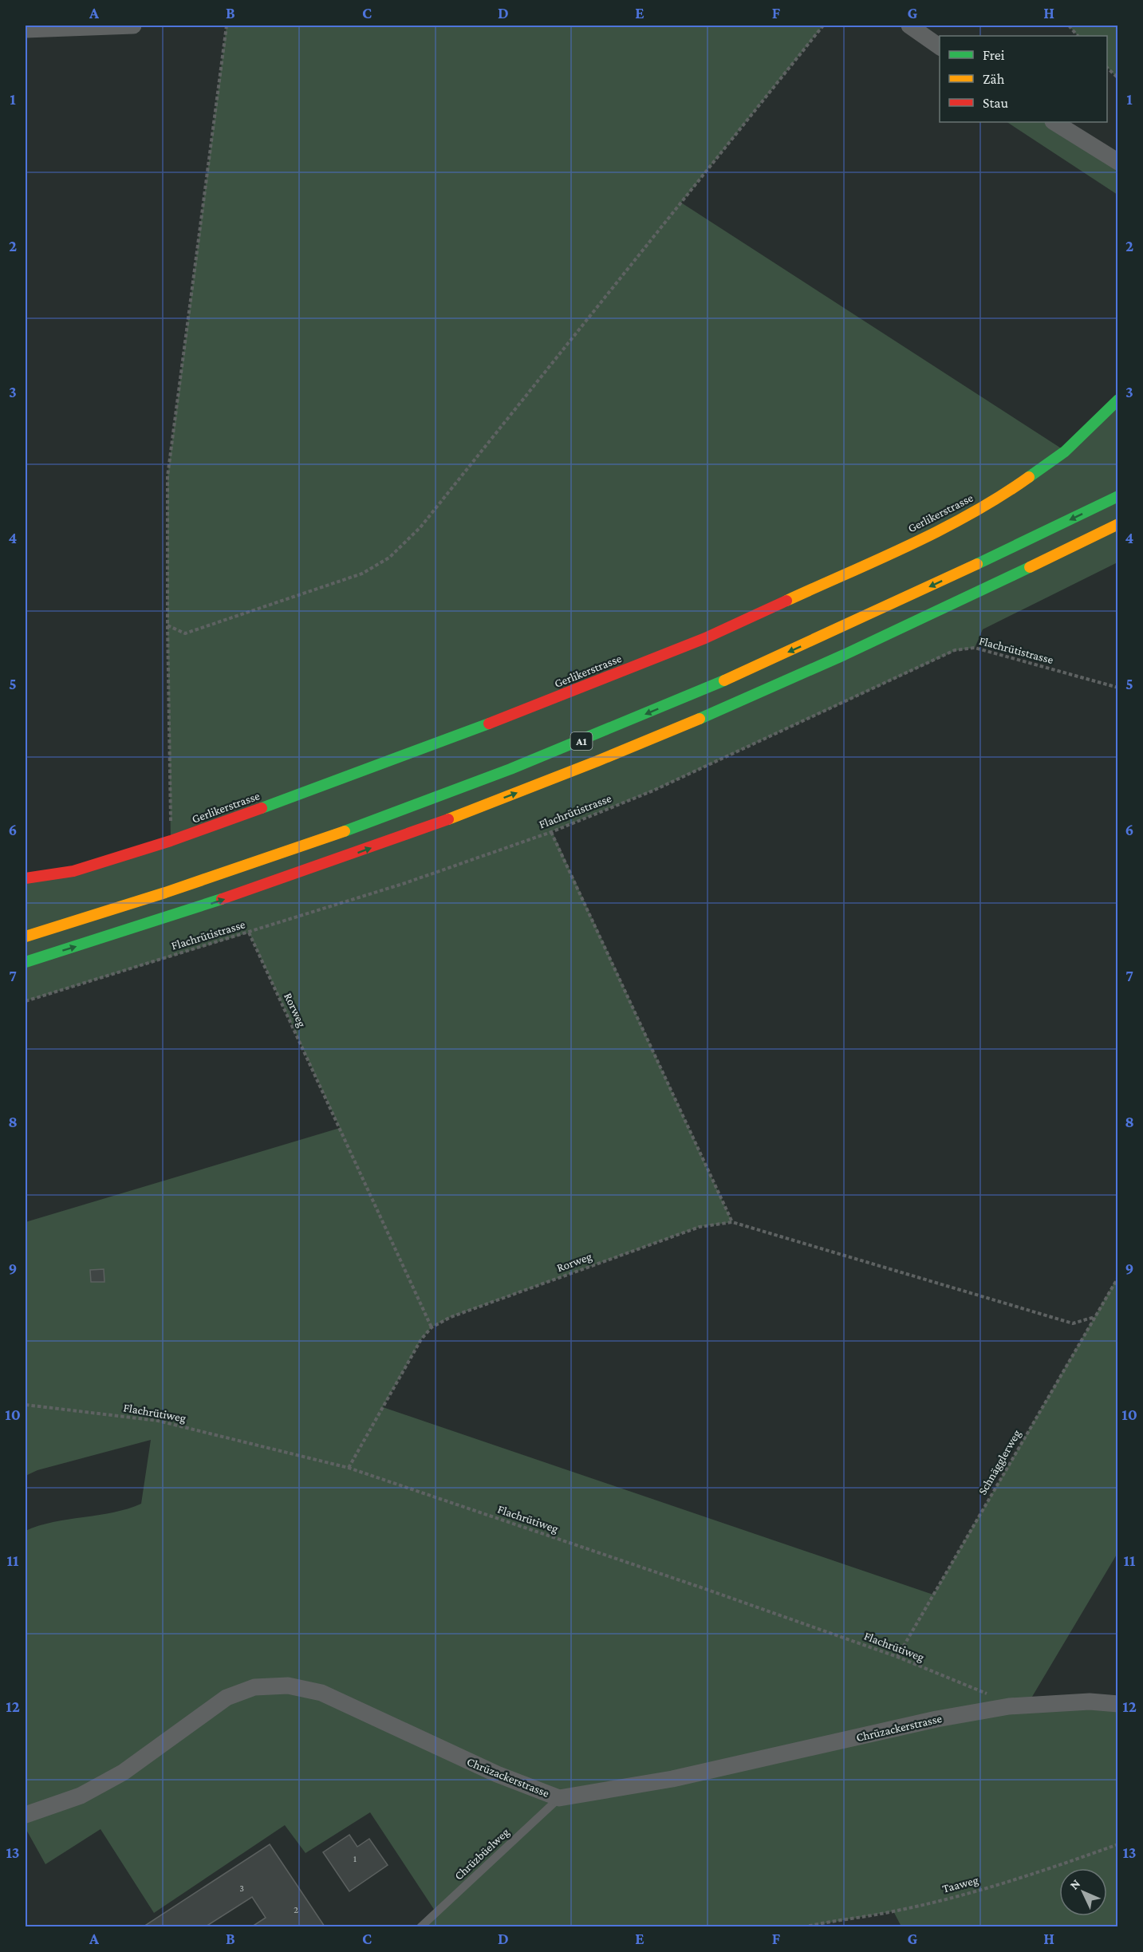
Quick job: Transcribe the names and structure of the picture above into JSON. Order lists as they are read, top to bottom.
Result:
{
  "streets": {
    "main road": ["Gerlikerstrasse", "A1"],
    "street": ["Chrüzackerstrasse"],
    "lane": ["Chrüzbüelweg"],
    "path": [
      "Flachrütistrasse",
      "Rorweg",
      "Flachrütiweg",
      "Schnägglerweg",
      "Taaweg"
    ]
  },
  "crossings": [
    ["Flachrütistrasse", "Rorweg"],
    ["Flachrütiweg", "Schnägglerweg"],
    ["Flachrütiweg", "Chrüzackerstrasse"],
    ["Chrüzackerstrasse", "Chrüzbüelweg"]
  ],
  "house_numbers": ["1", "3", "2"],
  "legend": ["Frei", "Zäh", "Stau"],
  "north": "top left",
  "grid": {
    "columns": [
      "A",
      "B",
      "C",
      "D",
      "E",
      "F",
      "G",
      "H"
    ],
    "rows": [
      "1",
      "2",
      "3",
      "4",
      "5",
      "6",
      "7",
      "8",
      "9",
      "10",
      "11",
      "12",
      "13"
    ]
  }
}
